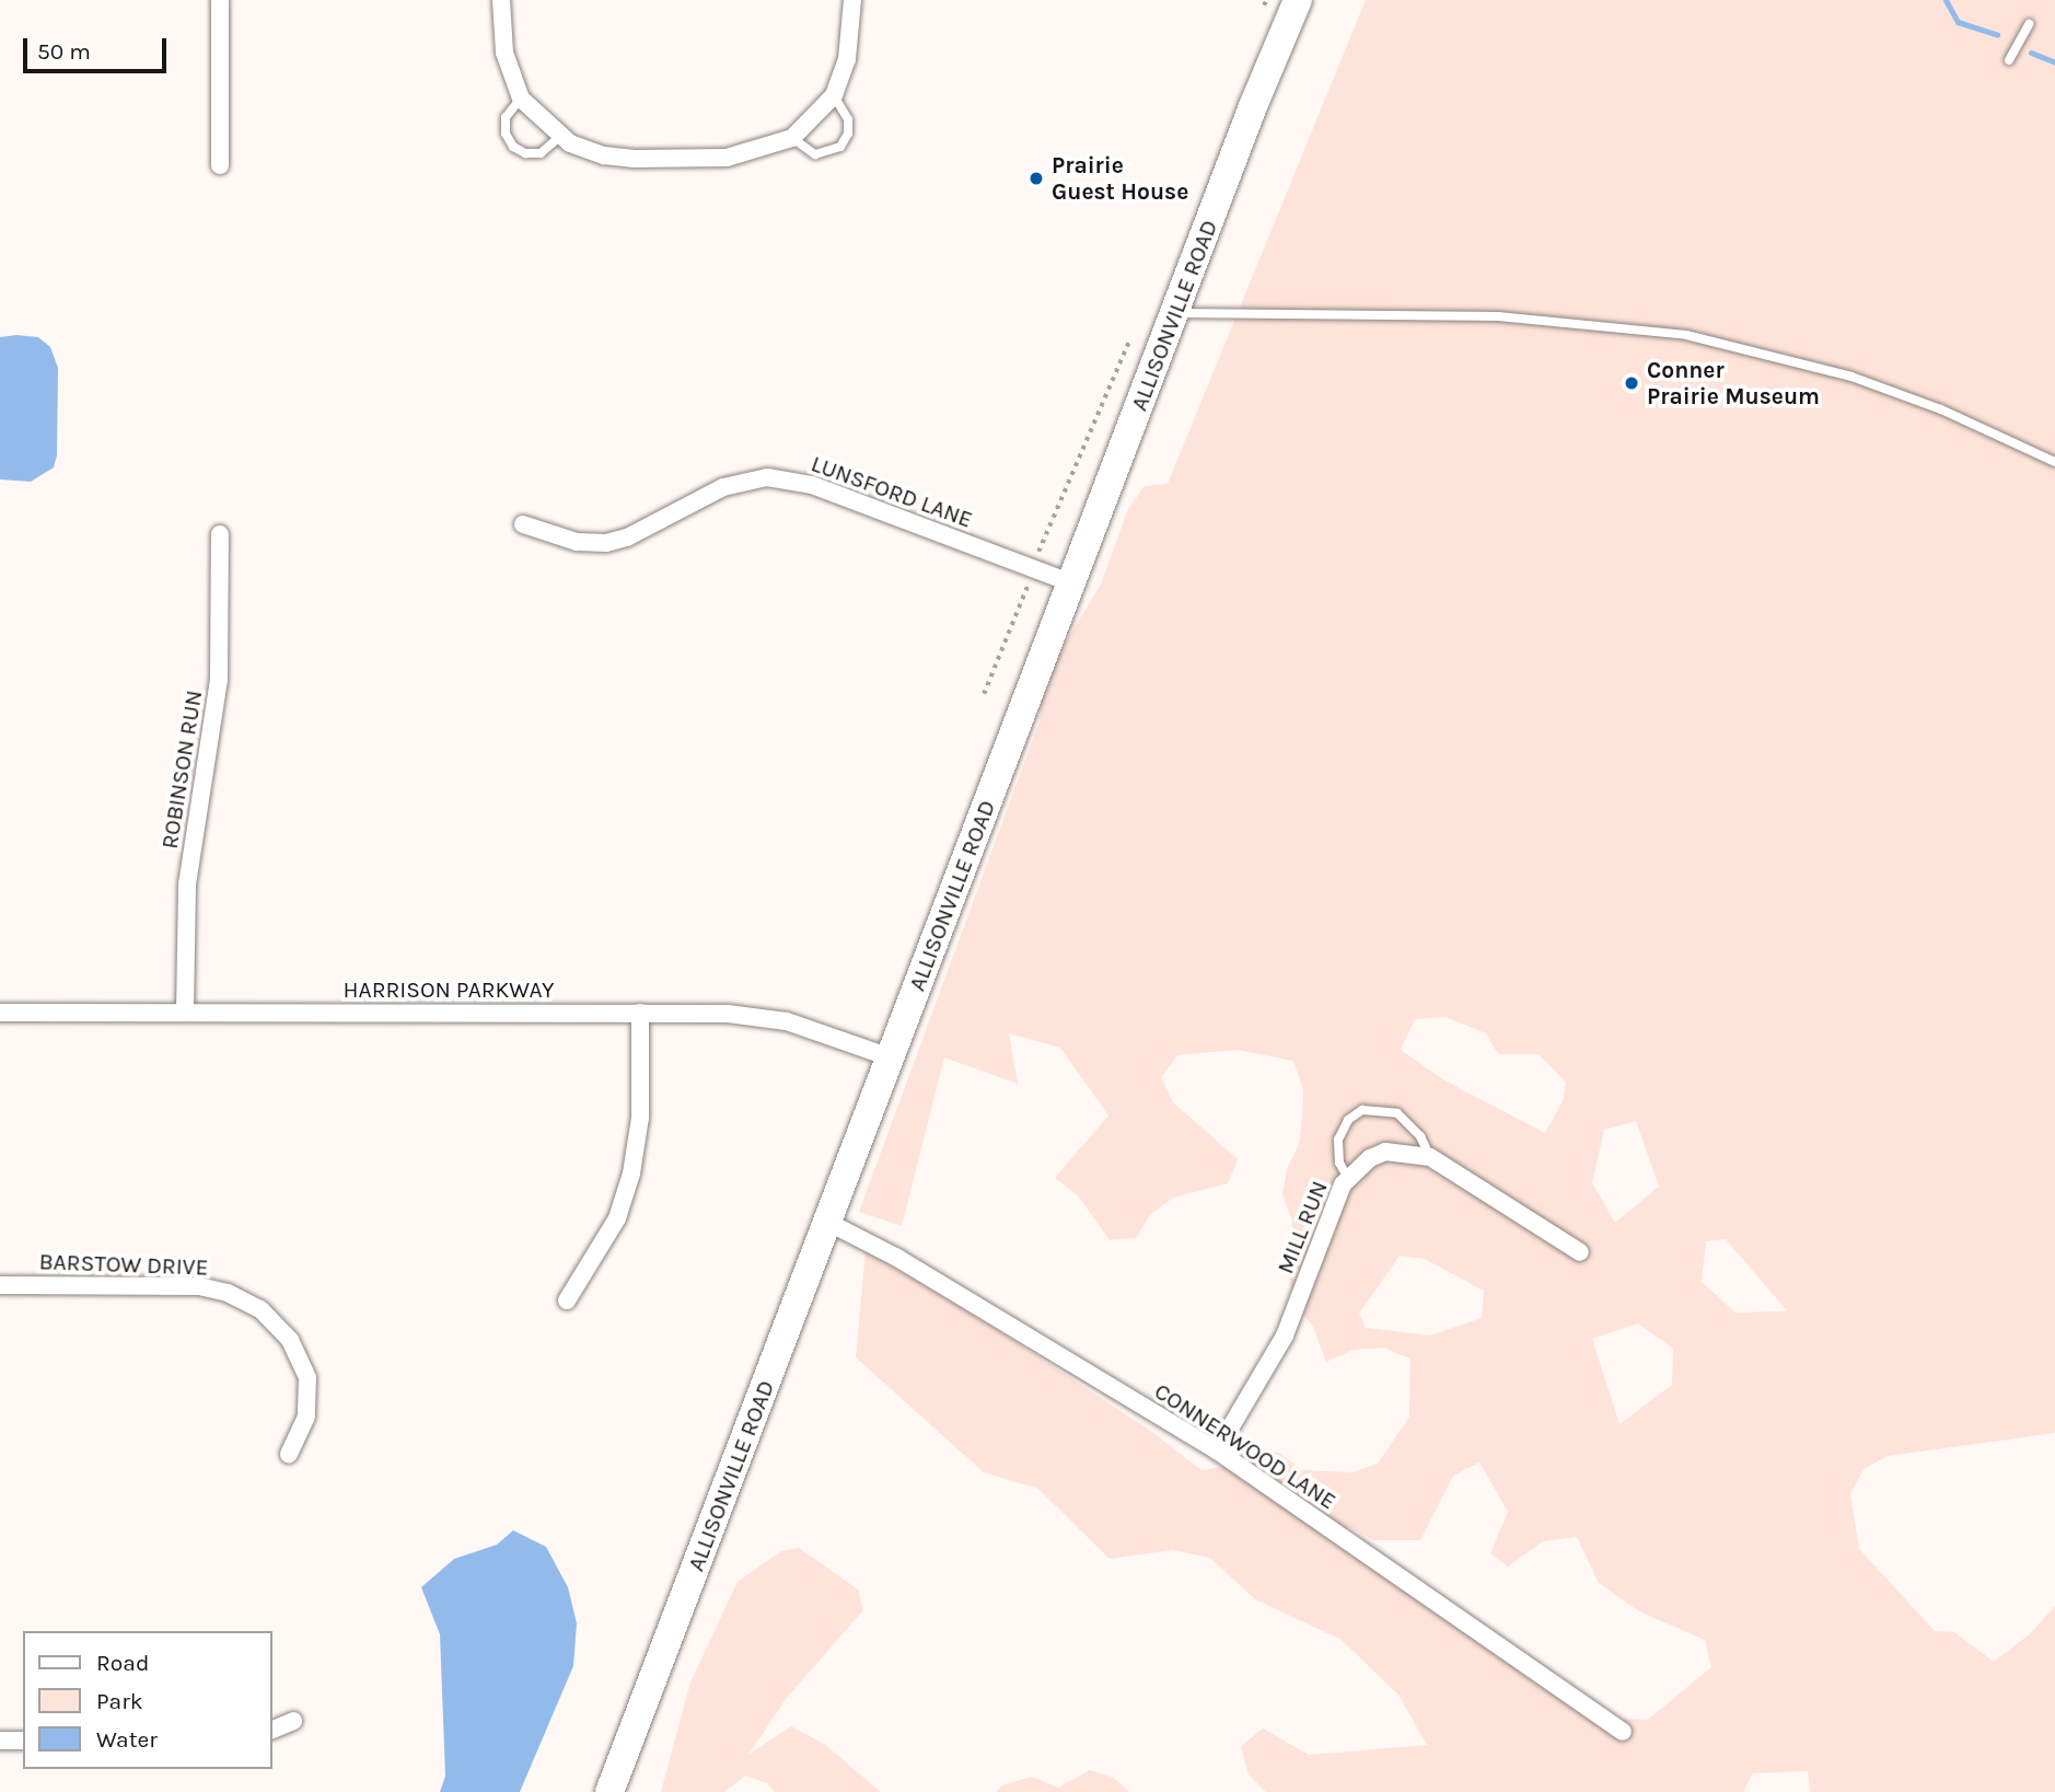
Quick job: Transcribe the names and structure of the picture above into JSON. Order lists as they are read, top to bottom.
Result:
{
  "streets": {
    "main road": ["ALLISONVILLE ROAD"],
    "street": [
      "LUNSFORD LANE",
      "ROBINSON RUN",
      "HARRISON PARKWAY",
      "MILL RUN",
      "BARSTOW DRIVE",
      "CONNERWOOD LANE"
    ]
  },
  "crossings": [
    ["ALLISONVILLE ROAD", "LUNSFORD LANE"],
    ["ALLISONVILLE ROAD", "HARRISON PARKWAY"],
    ["ALLISONVILLE ROAD", "CONNERWOOD LANE"],
    ["ROBINSON RUN", "HARRISON PARKWAY"],
    ["MILL RUN", "CONNERWOOD LANE"]
  ],
  "places": ["Prairie Guest House", "Conner Prairie Museum"],
  "legend": ["Road", "Park", "Water"],
  "scale_bar": "50 m"
}
